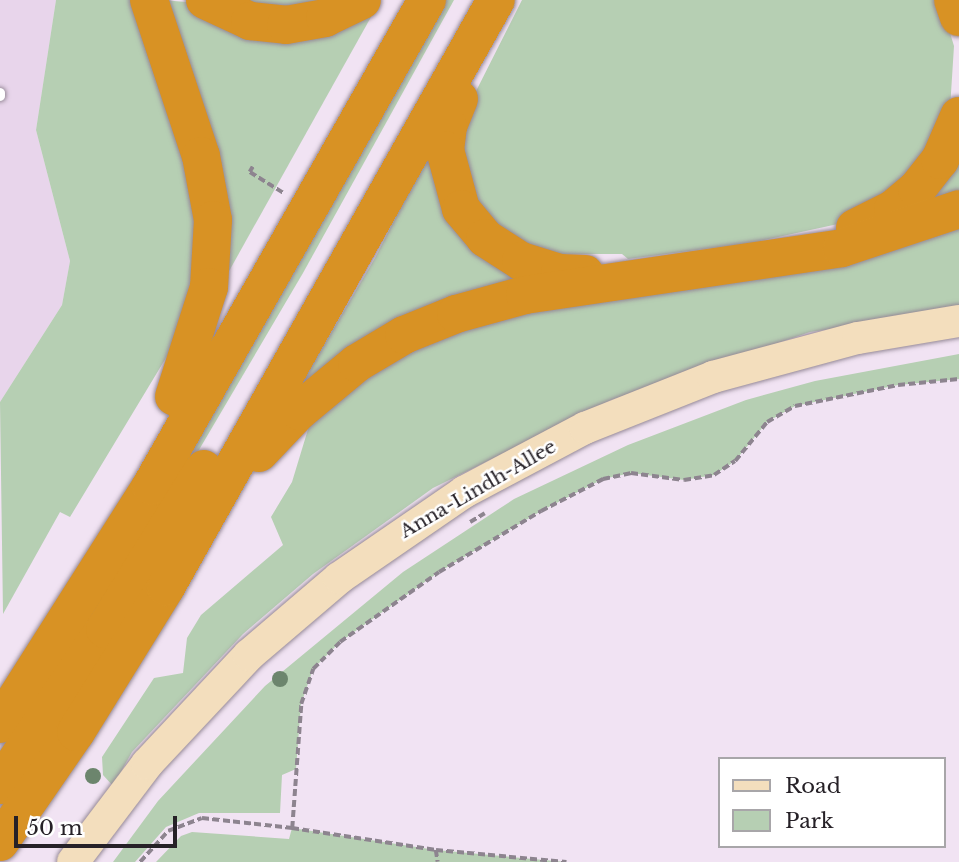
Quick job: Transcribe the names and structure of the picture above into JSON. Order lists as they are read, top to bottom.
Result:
{
  "streets": {
    "main road": ["Anna-Lindh-Allee"]
  },
  "legend": ["Road", "Park"],
  "scale_bar": "50 m"
}
